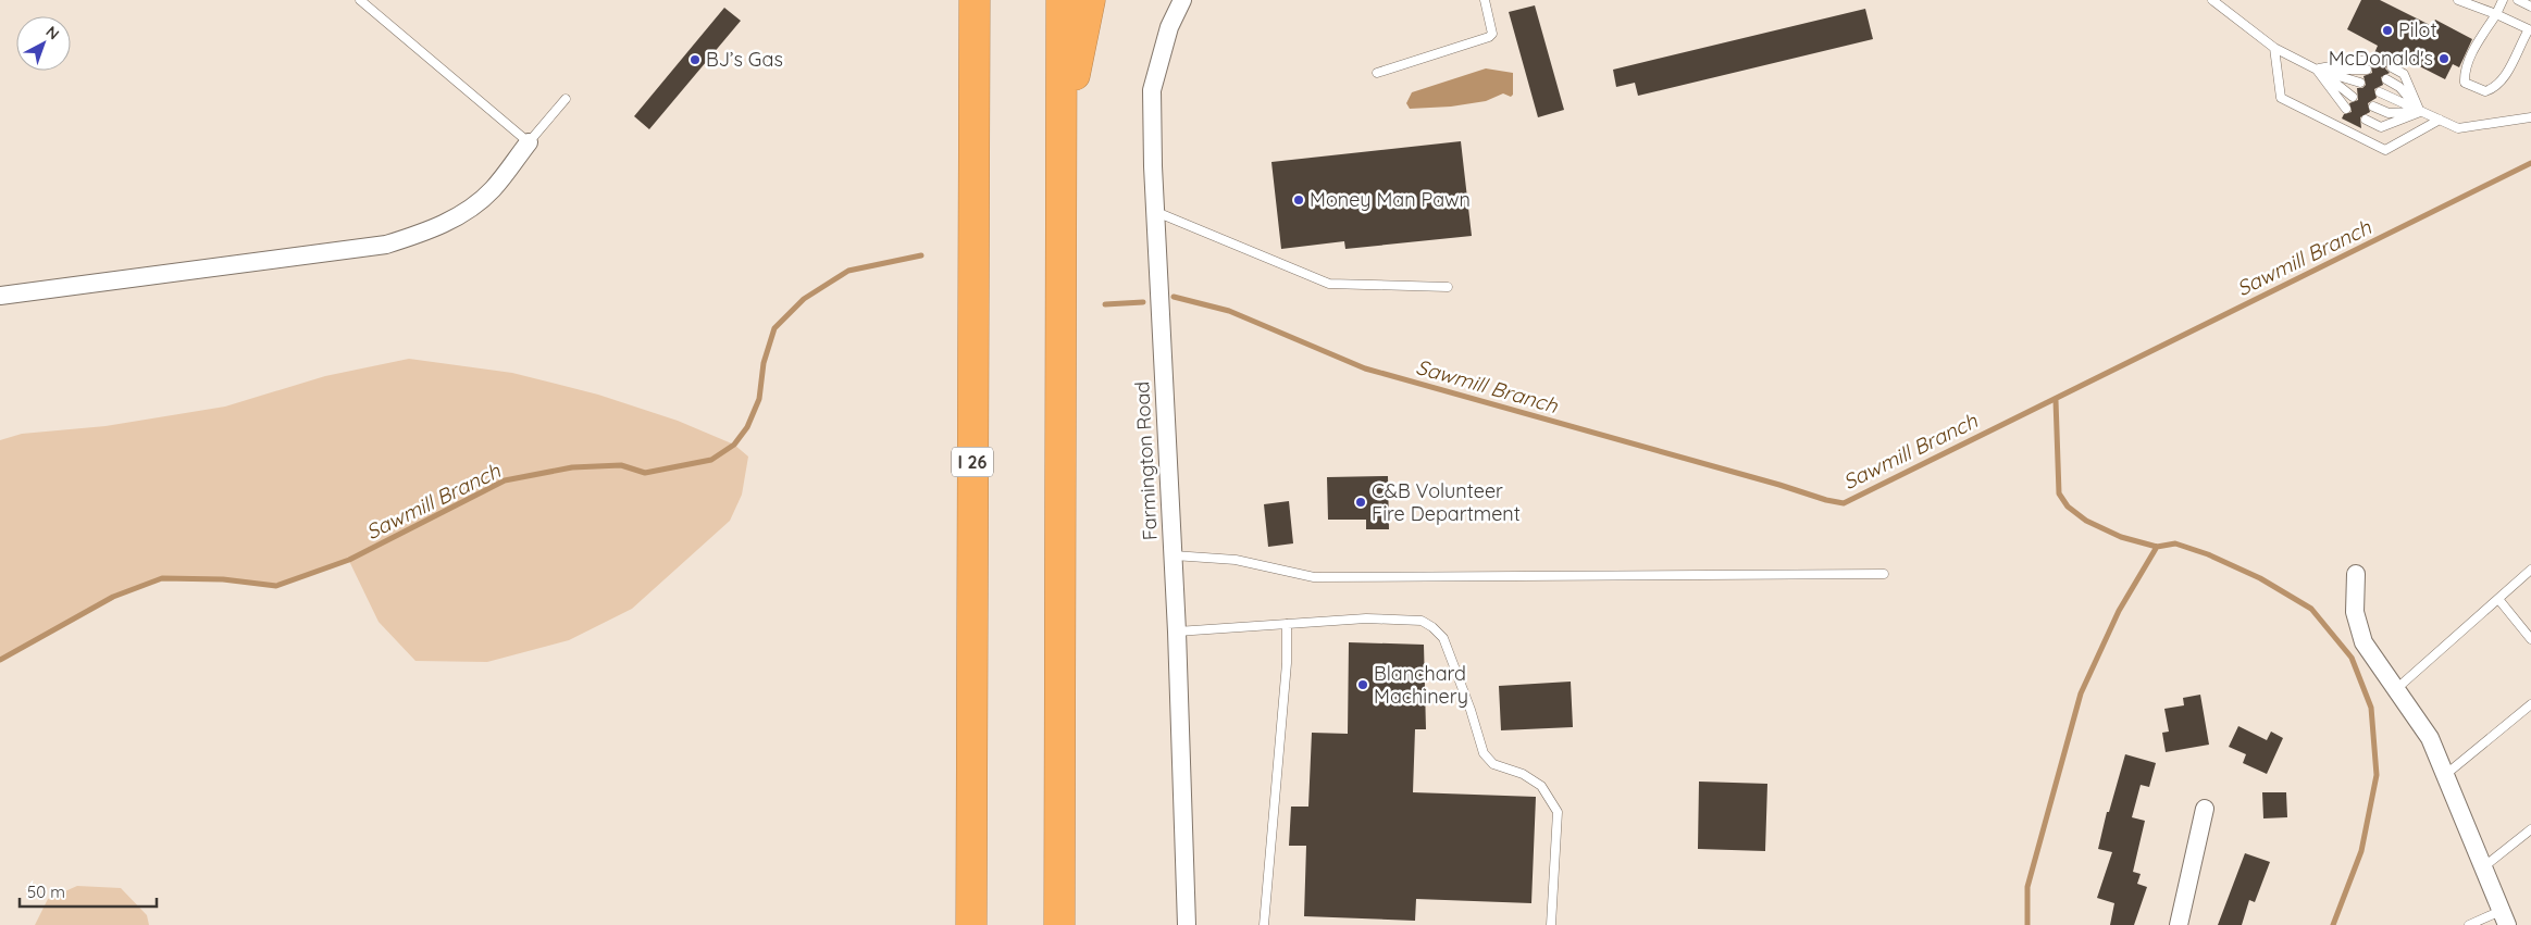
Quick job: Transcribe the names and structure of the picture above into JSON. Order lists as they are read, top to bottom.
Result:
{
  "streets": {
    "highway": ["I 26"],
    "street": ["Farmington Road"]
  },
  "water": ["Sawmill Branch"],
  "places": [
    "Pilot",
    "McDonald's",
    "BJ’s Gas",
    "Money Man Pawn",
    "C&B Volunteer Fire Department",
    "Blanchard Machinery"
  ],
  "scale_bar": "50 m",
  "north": "top right"
}
